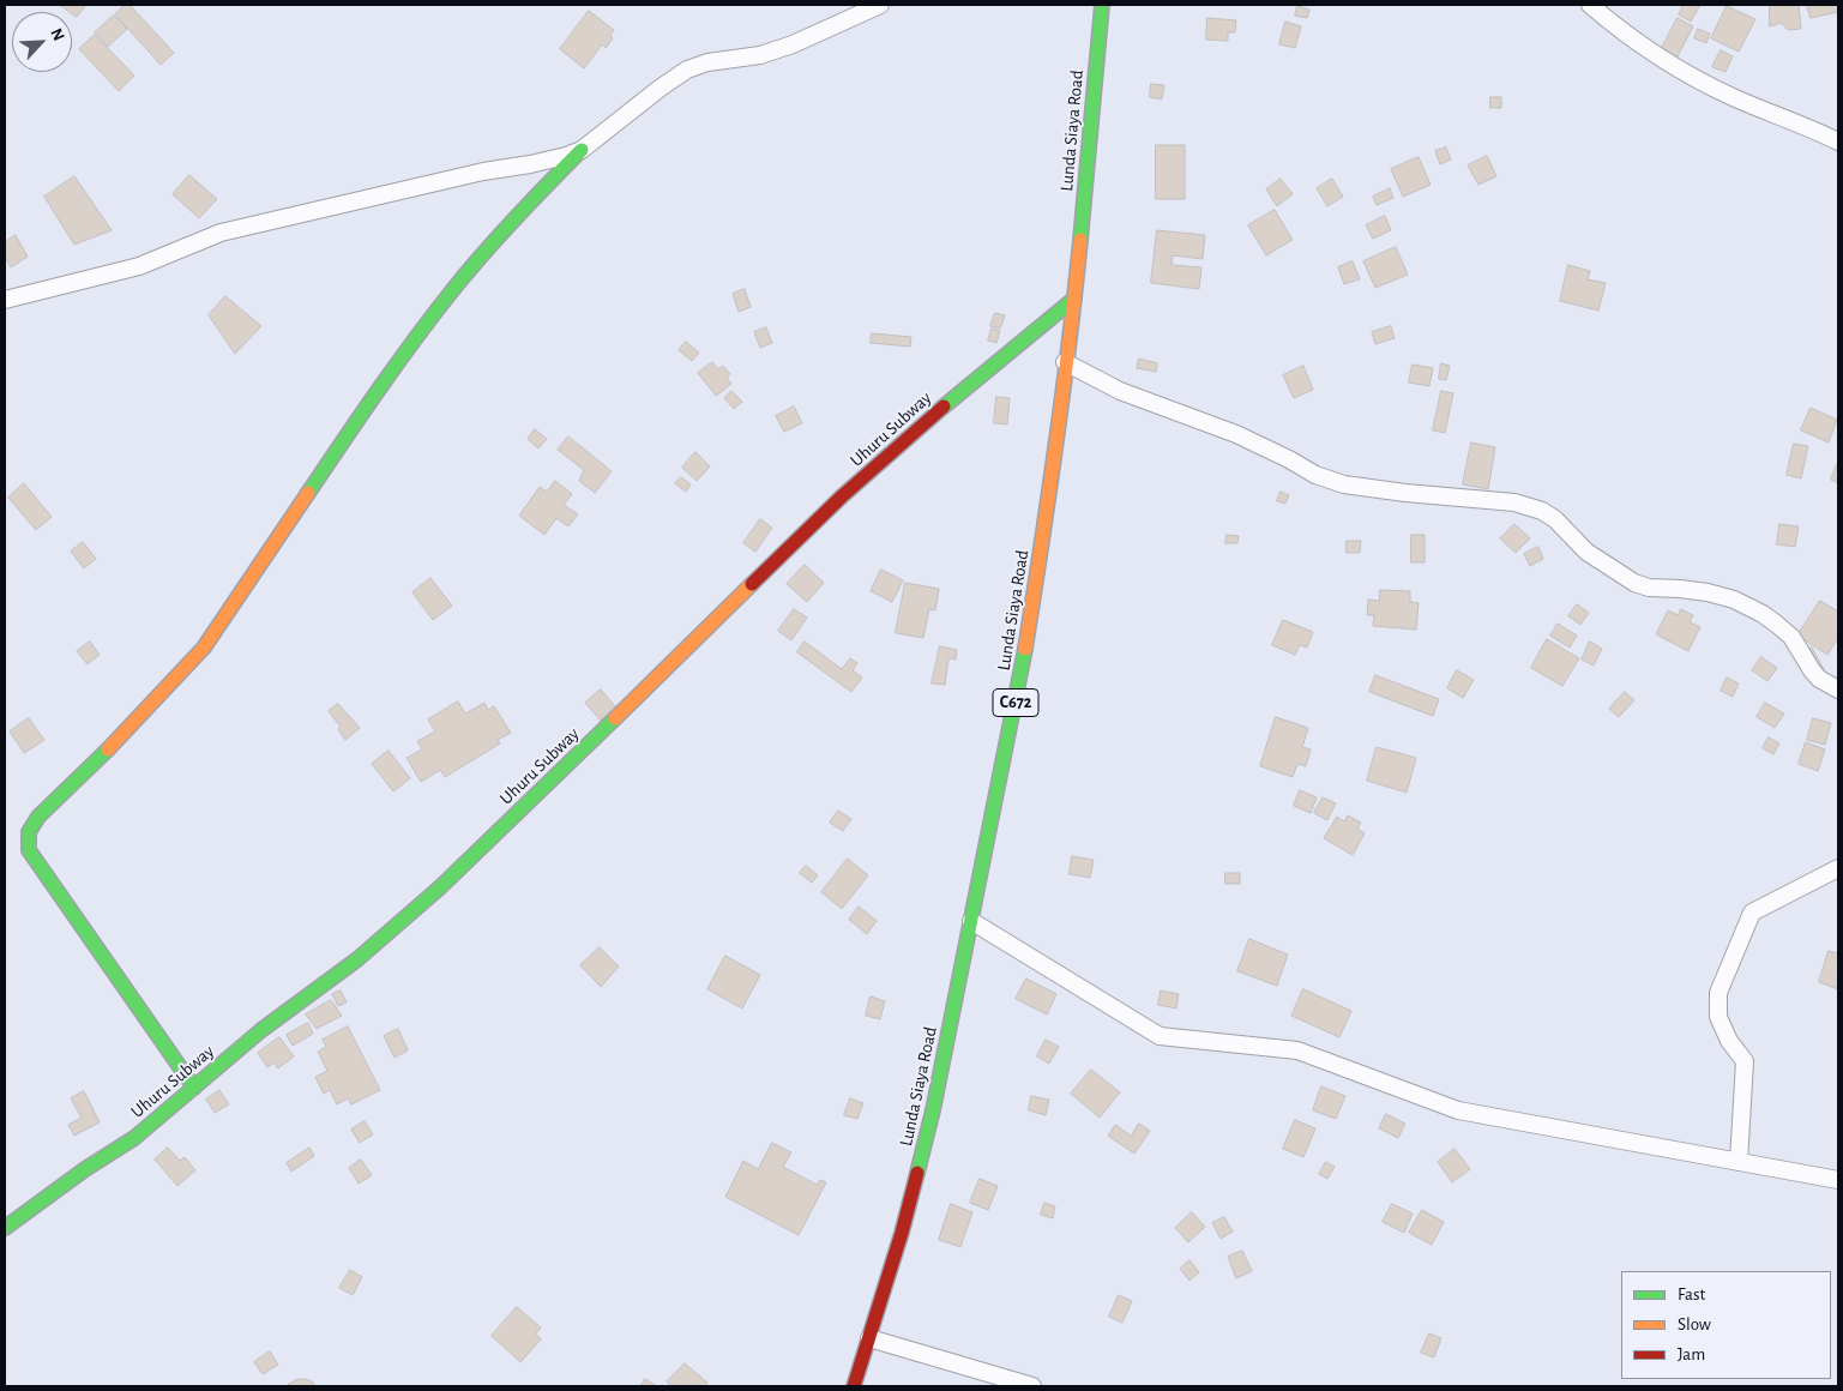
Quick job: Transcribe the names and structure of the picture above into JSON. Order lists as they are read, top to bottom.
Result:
{
  "streets": {
    "street": ["Lunda Siaya Road", "Uhuru Subway", "C672"]
  },
  "crossings": [
    ["Lunda Siaya Road", "Uhuru Subway"]
  ],
  "legend": ["Fast", "Slow", "Jam"],
  "north": "top right"
}
